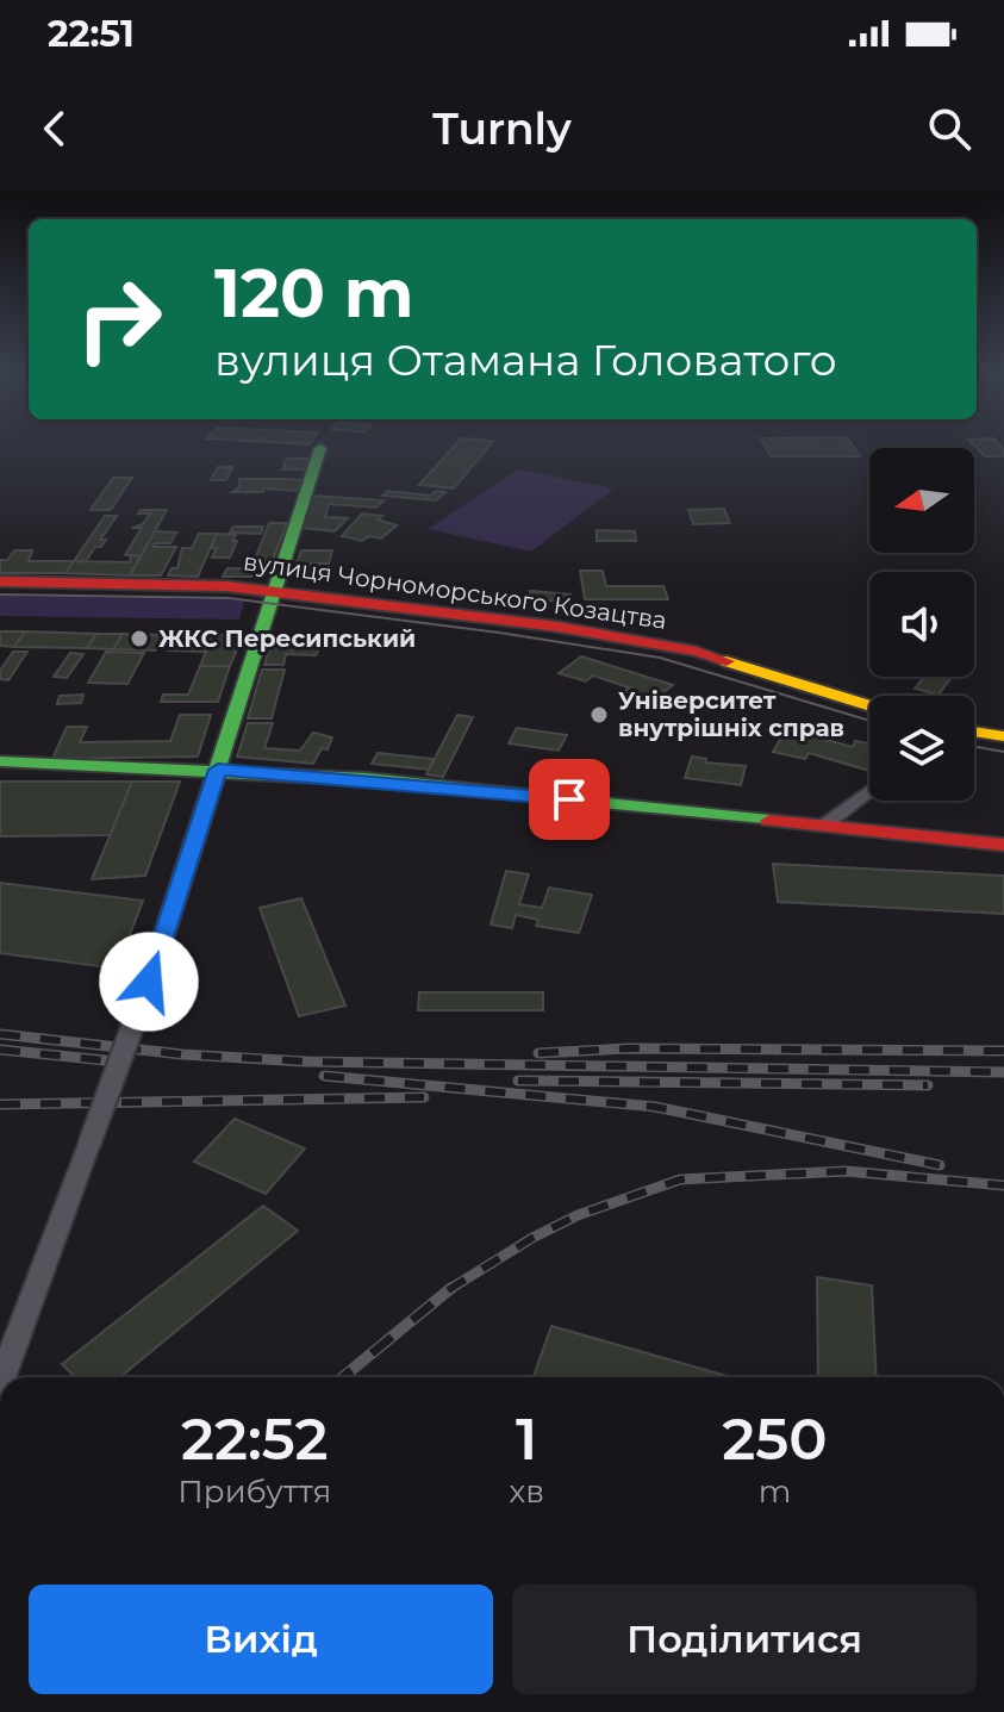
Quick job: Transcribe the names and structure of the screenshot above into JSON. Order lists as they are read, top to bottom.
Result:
{
  "streets": {
    "main road": ["вулиця Чорноморського Козацтва"]
  },
  "places": ["ЖКС Пересипський", "Університет внутрішніх справ"],
  "north": "left",
  "page": {
    "status": "22:51",
    "header": "Turnly",
    "turn": ["120 m", "вулиця Отамана Головатого"],
    "eta": [
      "22:52",
      "Прибуття",
      "1",
      "хв",
      "250",
      "m"
    ],
    "buttons": ["Вихід", "Поділитися"]
  }
}
